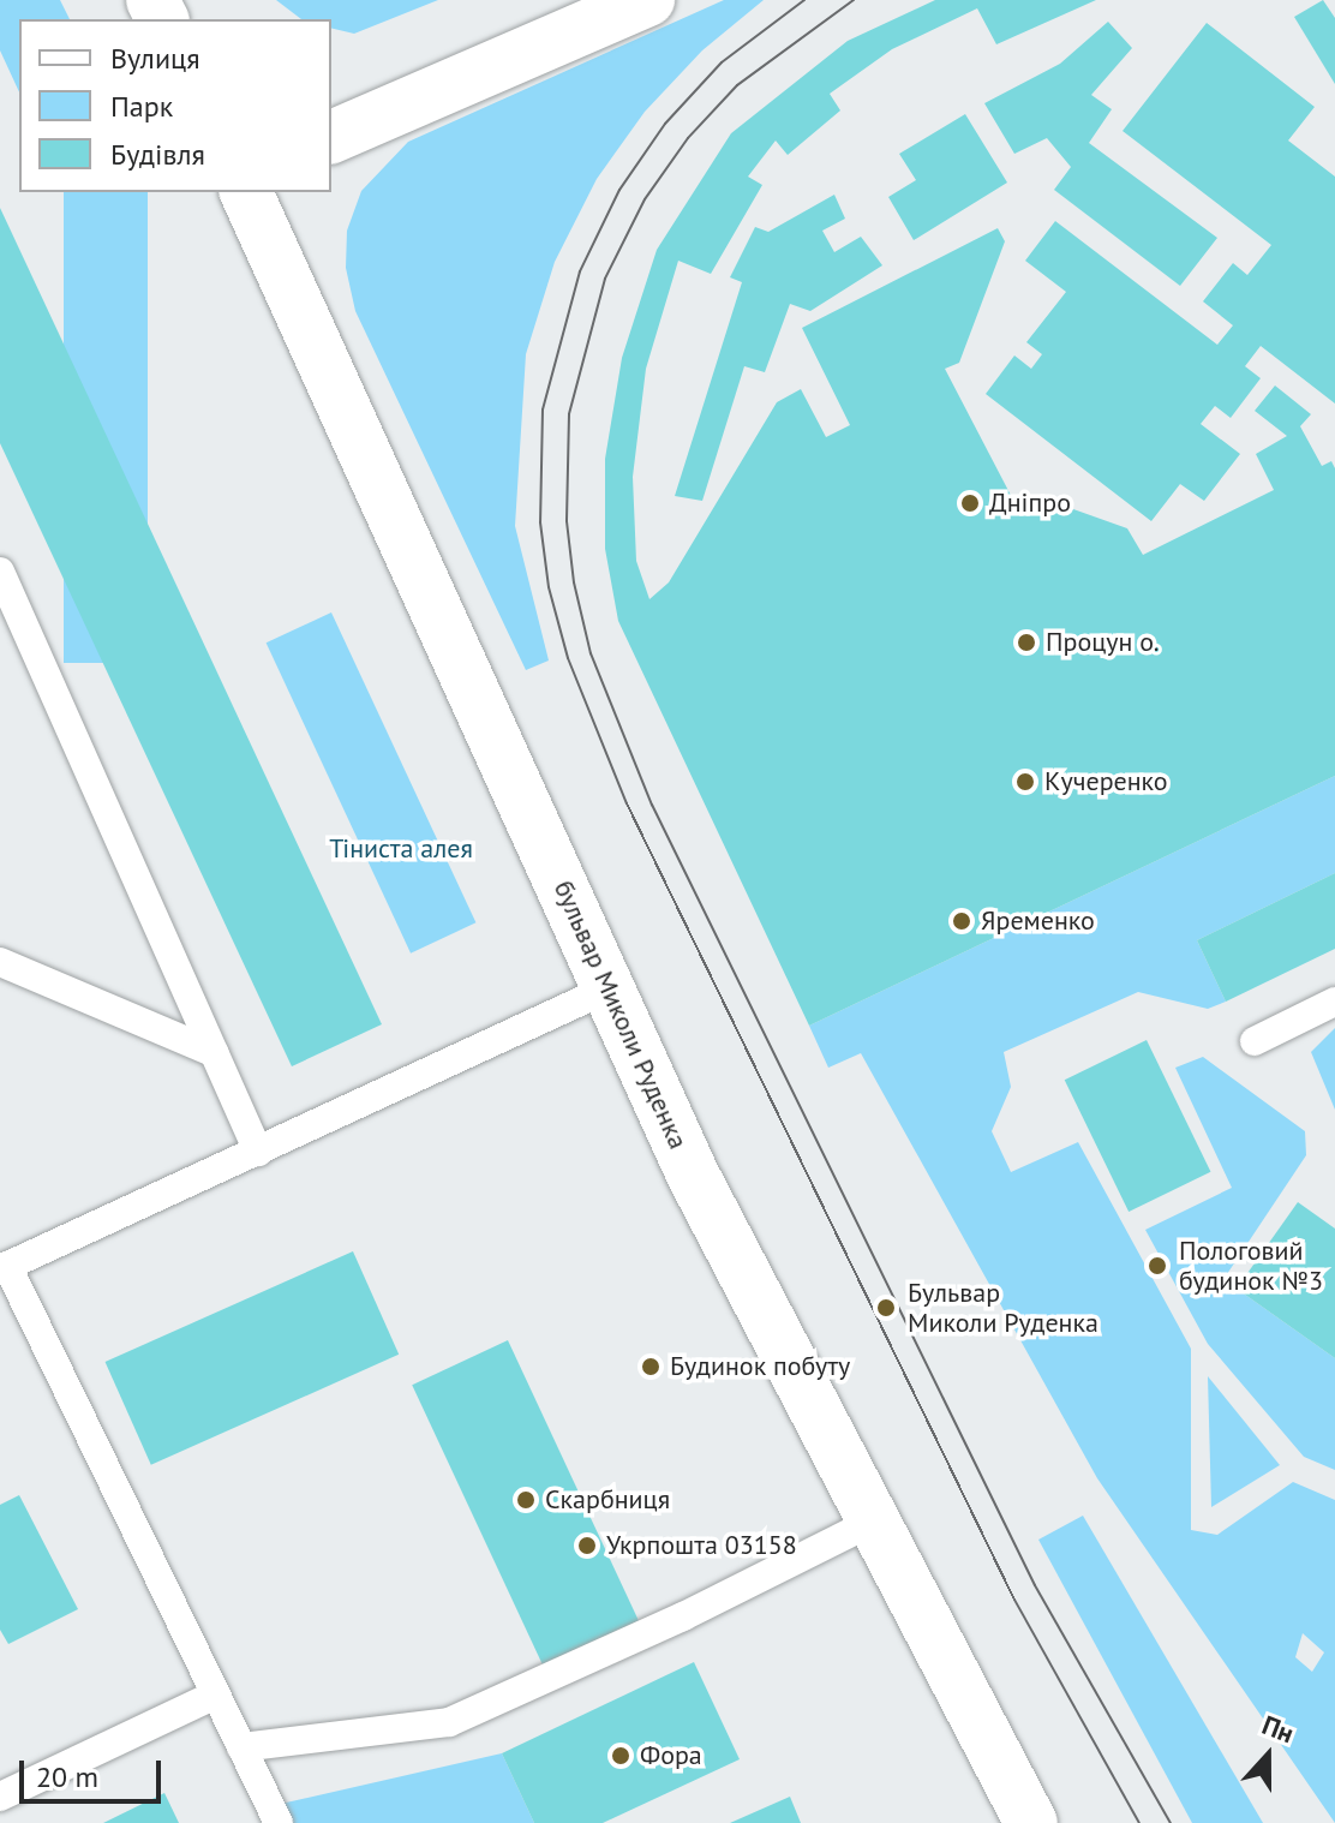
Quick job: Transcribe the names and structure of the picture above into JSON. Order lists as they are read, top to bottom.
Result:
{
  "streets": {
    "street": ["бульвар Миколи Руденка"]
  },
  "parks": ["Тіниста алея"],
  "places": [
    "Дніпро",
    "Процун о.",
    "Кучеренко",
    "Яременко",
    "Пологовий будинок №3",
    "Бульвар Миколи Руденка",
    "Будинок побуту",
    "Скарбниця",
    "Укрпошта 03158",
    "Фора"
  ],
  "legend": ["Вулиця", "Парк", "Будівля"],
  "scale_bar": "20 m",
  "north": "top"
}
